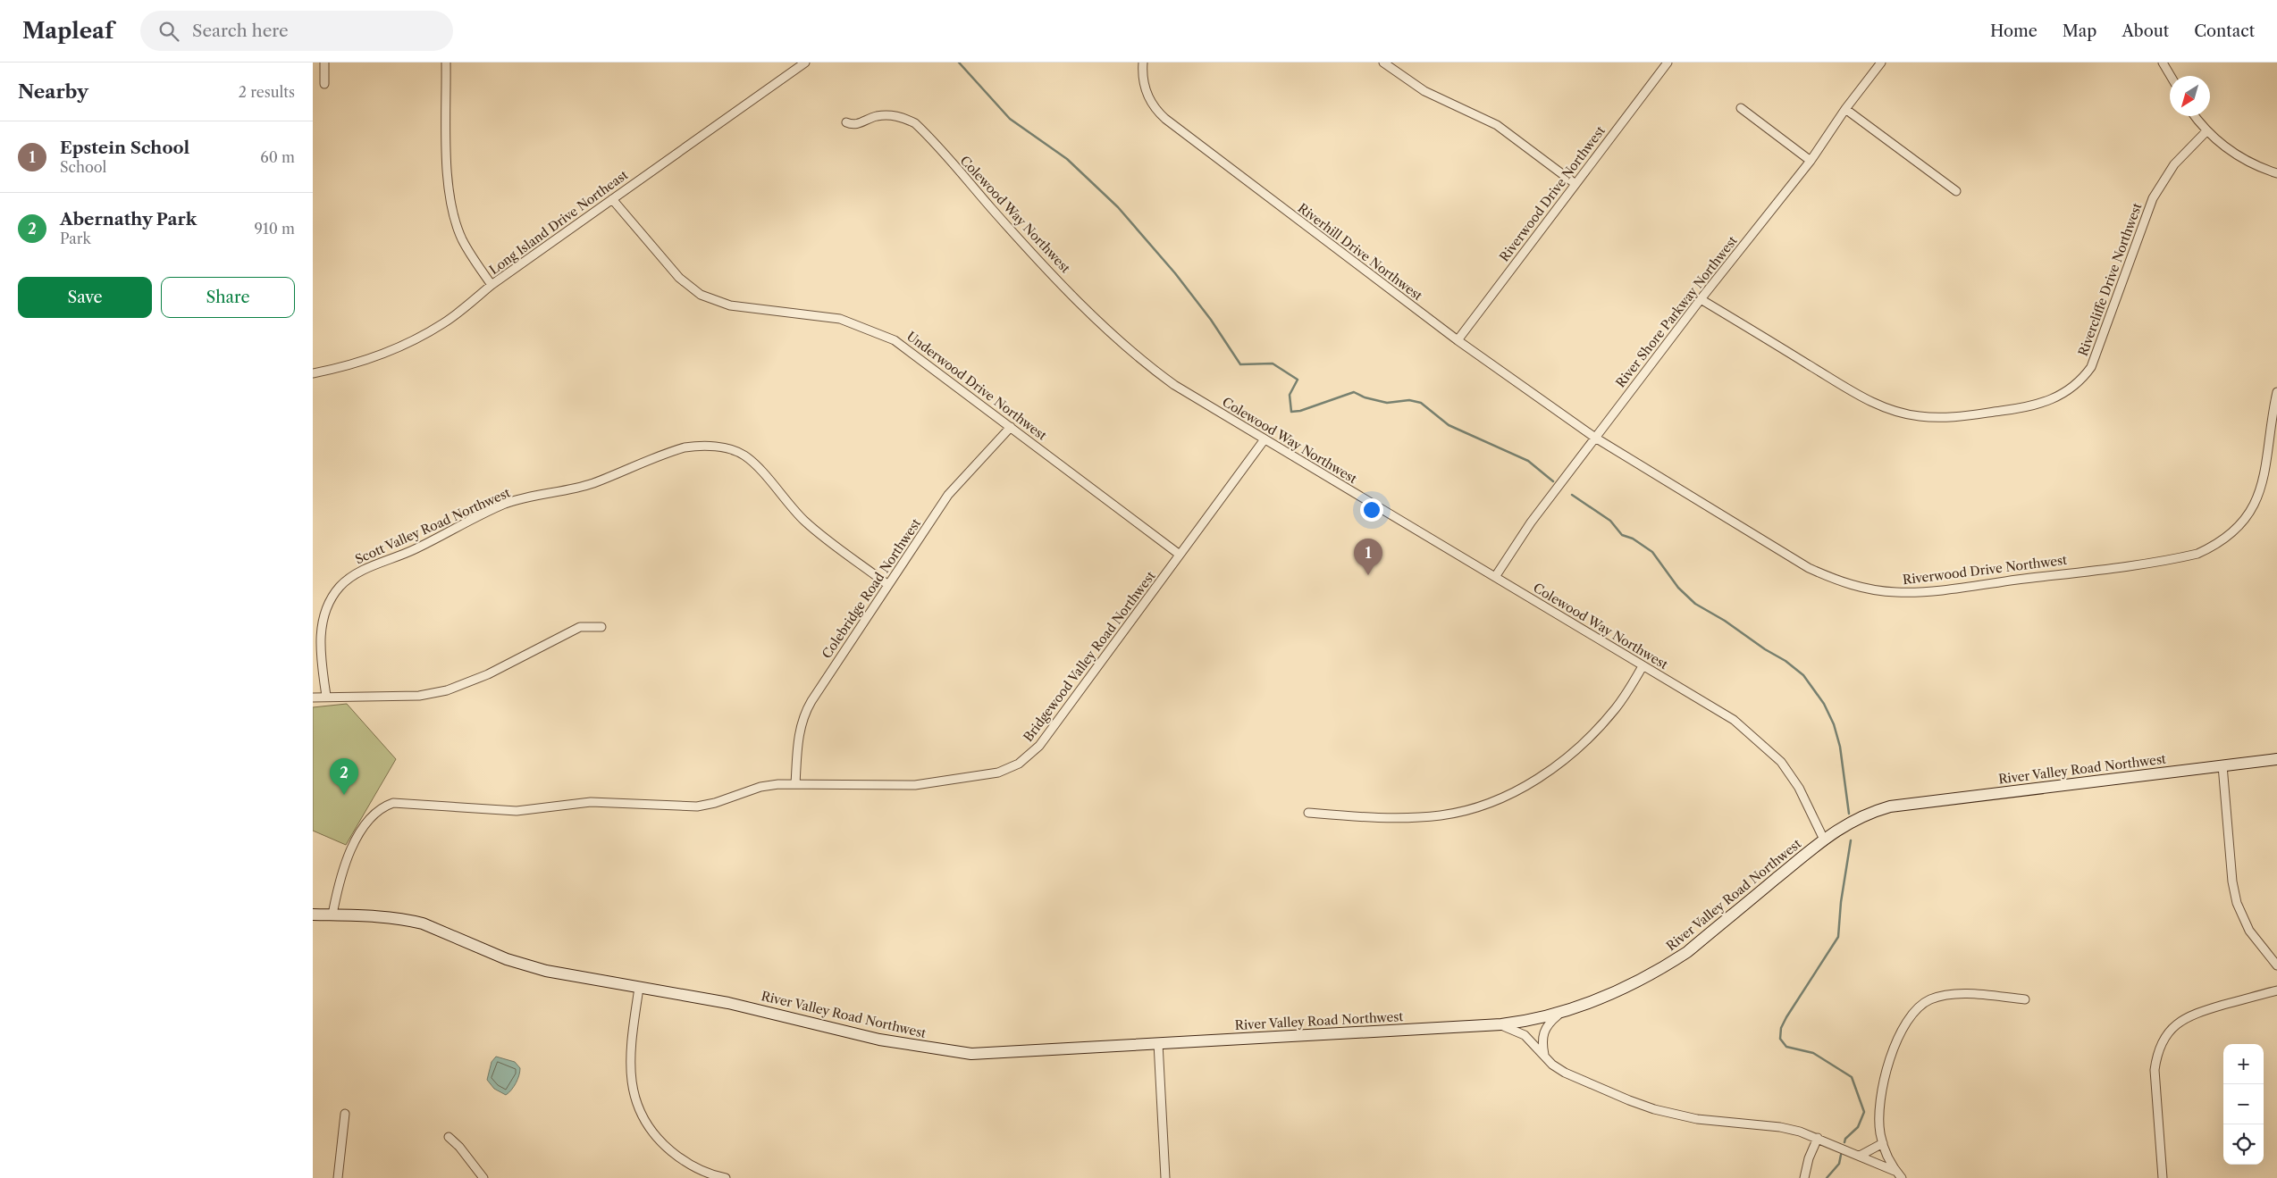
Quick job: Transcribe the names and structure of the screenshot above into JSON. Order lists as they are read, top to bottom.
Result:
{
  "streets": {
    "street": [
      "Riverwood Drive Northwest",
      "Colewood Way Northwest",
      "Long Island Drive Northeast",
      "Riverhill Drive Northwest",
      "Rivercliffe Drive Northwest",
      "River Shore Parkway Northwest",
      "Underwood Drive Northwest",
      "Scott Valley Road Northwest",
      "Colebridge Road Northwest",
      "Bridgewood Valley Road Northwest",
      "River Valley Road Northwest"
    ]
  },
  "crossings": [
    ["Riverwood Drive Northwest", "Riverhill Drive Northwest"],
    ["Riverwood Drive Northwest", "River Shore Parkway Northwest"],
    ["Colewood Way Northwest", "River Shore Parkway Northwest"],
    ["Colewood Way Northwest", "Bridgewood Valley Road Northwest"],
    ["Colewood Way Northwest", "River Valley Road Northwest"],
    ["Long Island Drive Northeast", "Underwood Drive Northwest"],
    ["Riverhill Drive Northwest", "River Shore Parkway Northwest"],
    ["Rivercliffe Drive Northwest", "River Shore Parkway Northwest"],
    ["Underwood Drive Northwest", "Colebridge Road Northwest"],
    ["Underwood Drive Northwest", "Bridgewood Valley Road Northwest"],
    ["Scott Valley Road Northwest", "Colebridge Road Northwest"],
    ["Colebridge Road Northwest", "Bridgewood Valley Road Northwest"],
    ["Bridgewood Valley Road Northwest", "River Valley Road Northwest"]
  ],
  "north": "bottom left",
  "page": {
    "header": "Mapleaf",
    "search": "Search here",
    "nav": [
      "Home",
      "Map",
      "About",
      "Contact"
    ],
    "heading": ["Nearby", "2 results"],
    "list": [
      {
        "mark": "1",
        "name": "Epstein School",
        "note": "School",
        "value": "60 m"
      },
      {
        "mark": "2",
        "name": "Abernathy Park",
        "note": "Park",
        "value": "910 m"
      }
    ],
    "buttons": ["Save", "Share"],
    "pins": ["1", "2"],
    "map_buttons": ["+", "−"]
  }
}
